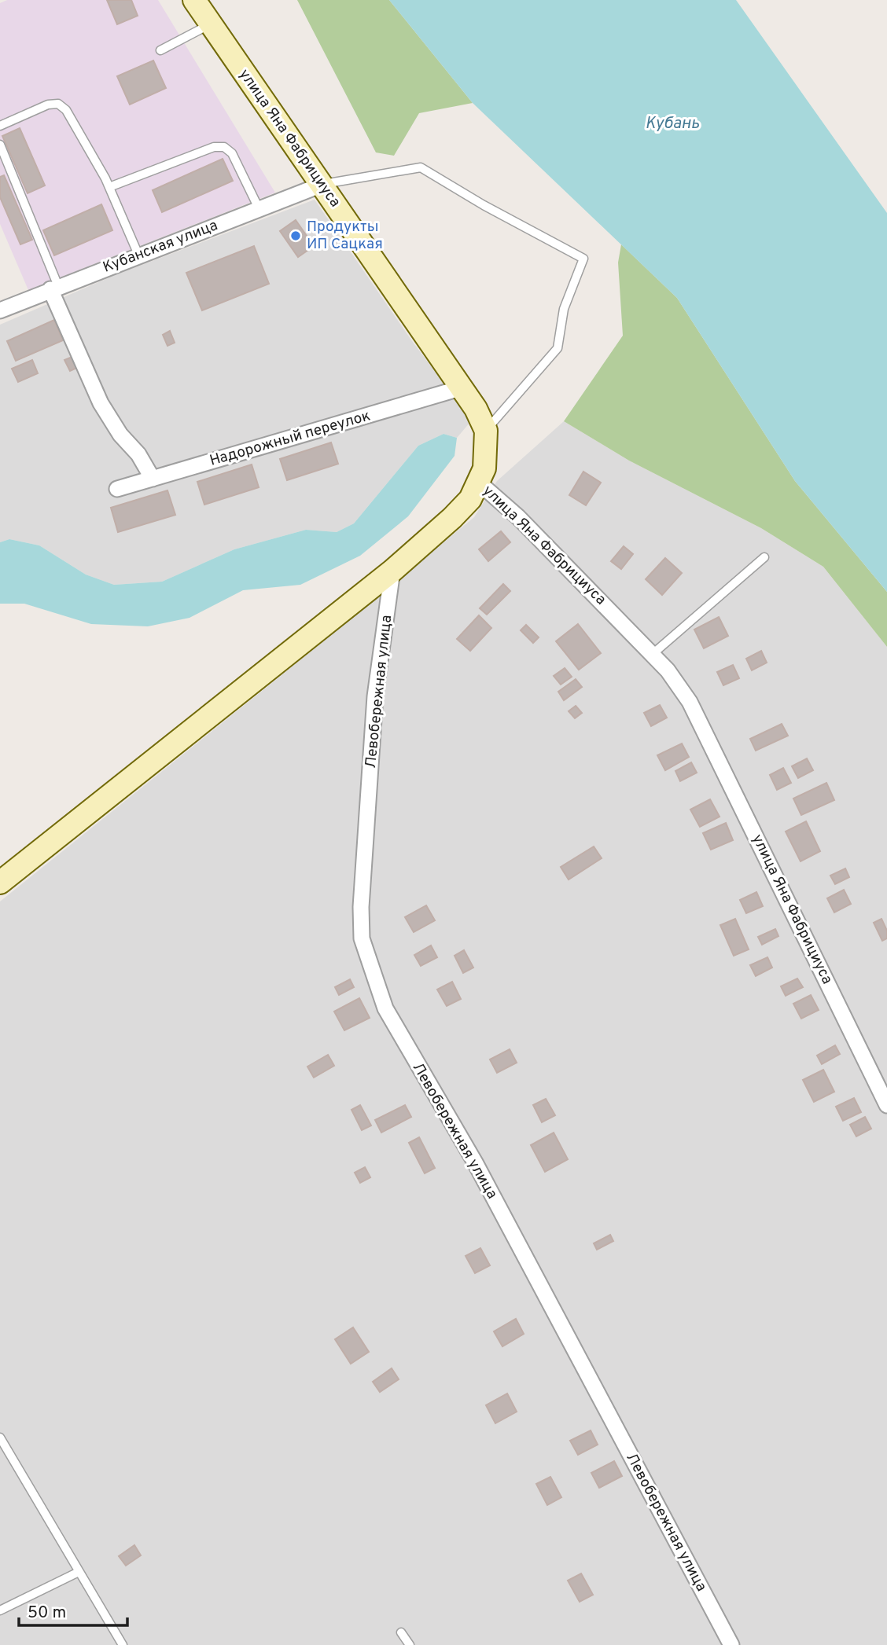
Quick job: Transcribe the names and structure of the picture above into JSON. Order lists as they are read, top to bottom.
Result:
{
  "streets": {
    "street": [
      "улица Яна Фабрициуса",
      "Кубанская улица",
      "Надорожный переулок",
      "Левобережная улица"
    ]
  },
  "crossings": [
    ["улица Яна Фабрициуса", "Кубанская улица"],
    ["улица Яна Фабрициуса", "Надорожный переулок"]
  ],
  "water": ["Кубань"],
  "places": ["Продукты ИП Сацкая"],
  "scale_bar": "50 m"
}
